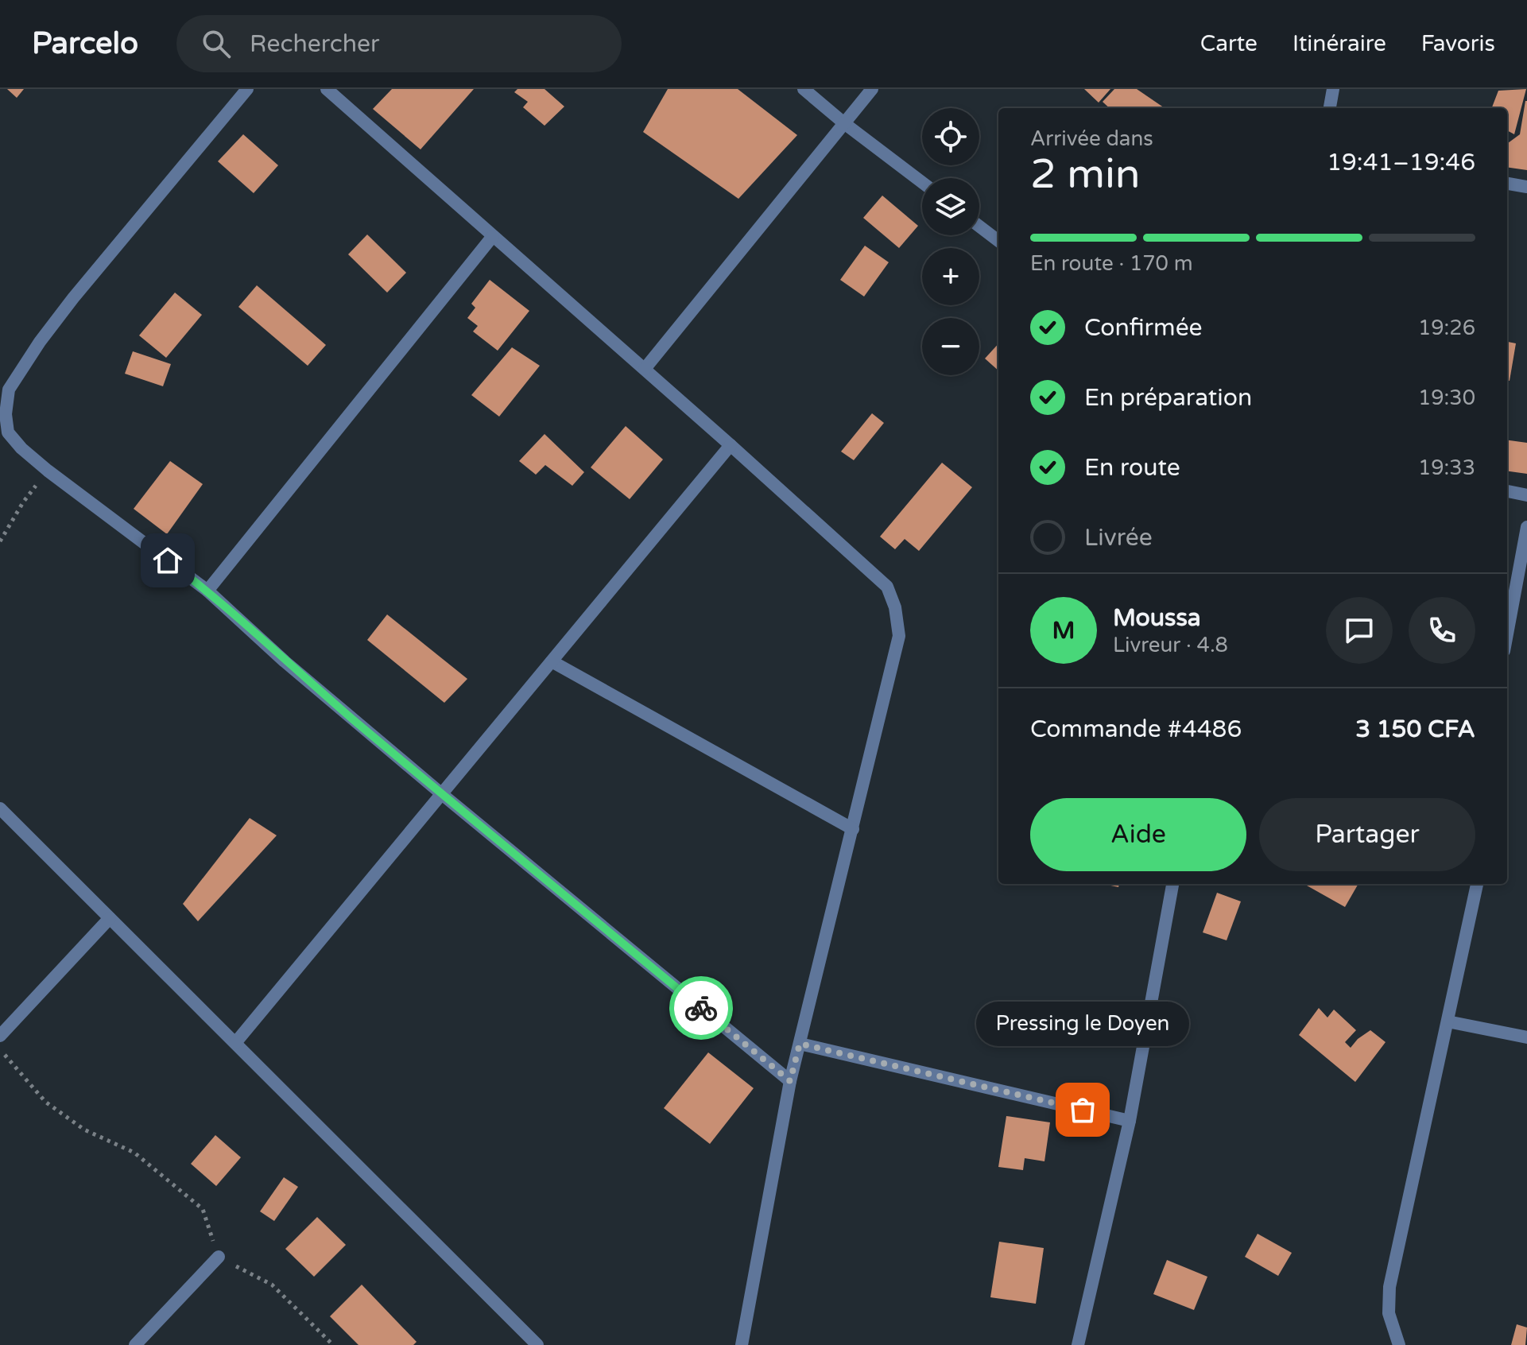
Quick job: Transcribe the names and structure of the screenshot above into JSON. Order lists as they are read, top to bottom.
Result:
{
  "places": ["Pressing le Doyen"],
  "page": {
    "header": "Parcelo",
    "search": "Rechercher",
    "nav": ["Carte", "Itinéraire", "Favoris"],
    "map_buttons": ["+", "−"],
    "heading": ["2 min", "Arrivée dans", "19:41–19:46"],
    "panel": [
      "Moussa",
      "Livreur · 4.8",
      "Commande #4486",
      "3 150 CFA"
    ],
    "bar": "En route · 170 m",
    "list": [
      ["Confirmée", "19:26"],
      ["En préparation", "19:30"],
      ["En route", "19:33"],
      "Livrée"
    ],
    "round": "M",
    "buttons": ["Aide", "Partager"],
    "bubble": "Pressing le Doyen"
  }
}
